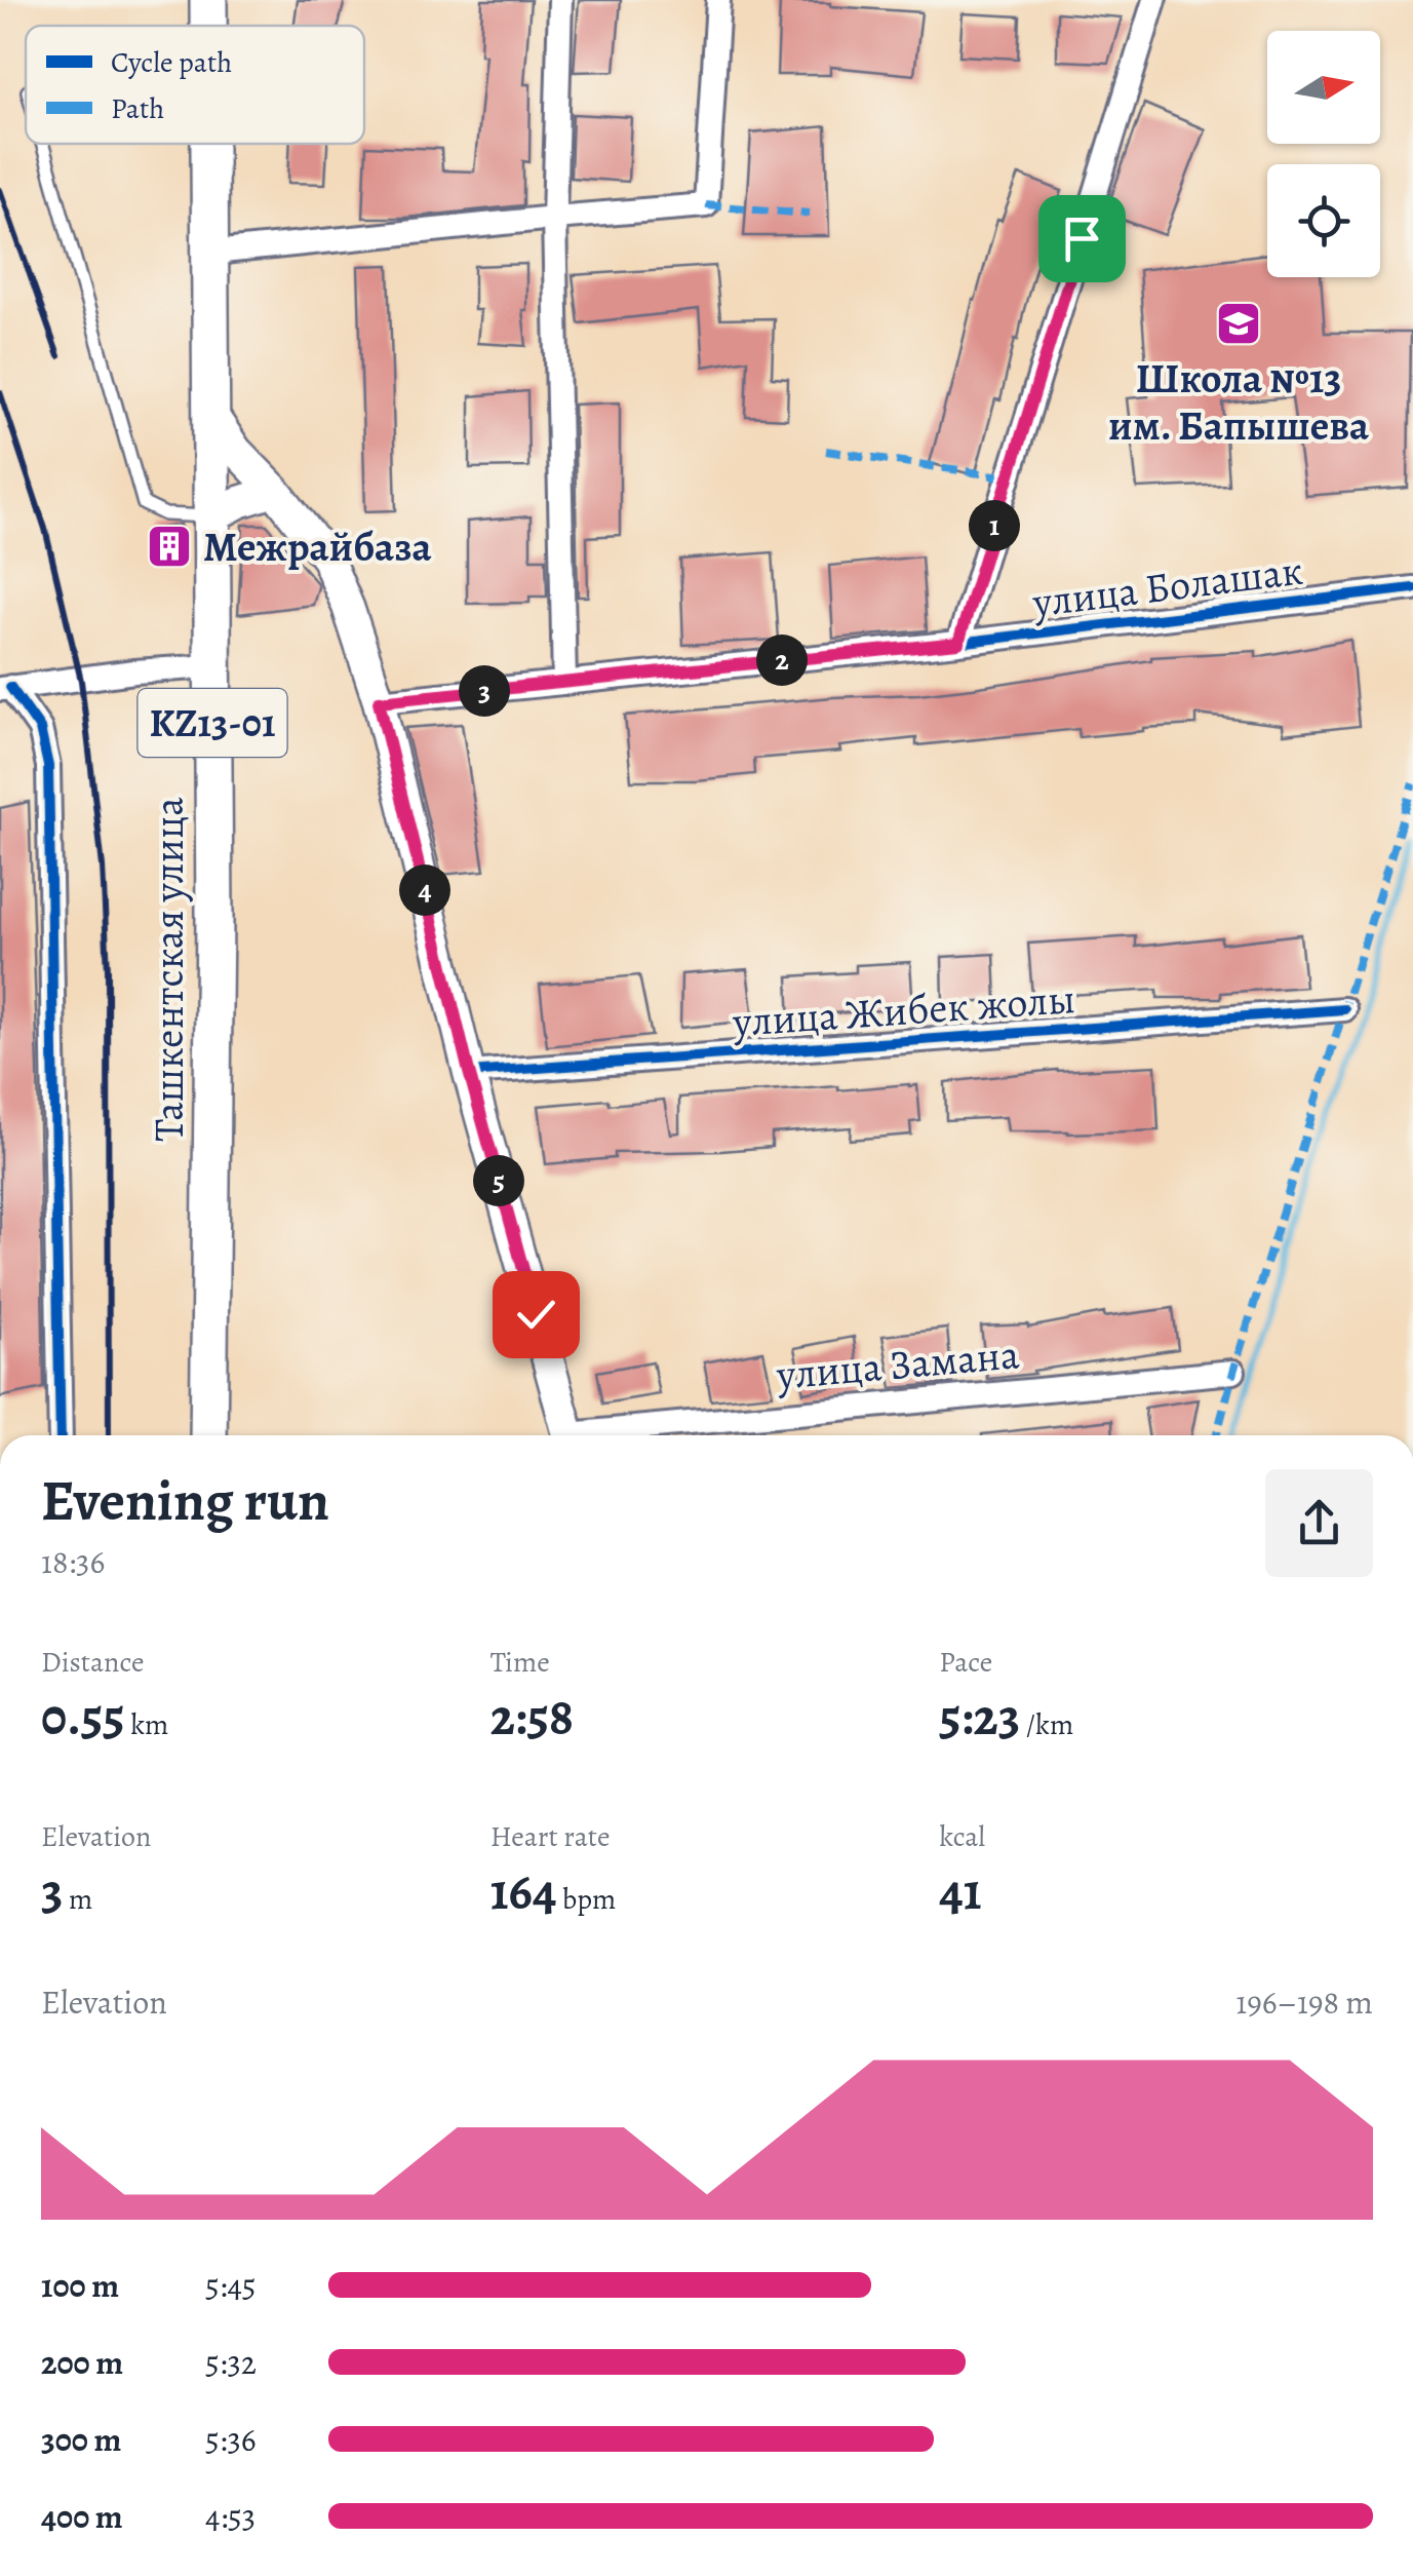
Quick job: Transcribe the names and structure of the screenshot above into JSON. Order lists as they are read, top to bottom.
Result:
{
  "streets": {
    "main road": ["KZ13-01", "Ташкентская улица"],
    "street": ["улица Болашак", "улица Жибек жолы", "улица Замана"]
  },
  "places": {
    "school or university": ["Школа №13 им. Бапышева"],
    "building": ["Межрайбаза"]
  },
  "legend": ["Cycle path", "Path"],
  "north": "right",
  "page": {
    "pins": [
      "1",
      "2",
      "3",
      "4",
      "5"
    ],
    "heading": ["Evening run", "18:36"],
    "stats": [
      ["Distance", "0.55 km"],
      ["Time", "2:58"],
      ["Pace", "5:23 /km"],
      ["Elevation", "3 m"],
      ["Heart rate", "164 bpm"],
      ["kcal", "41"]
    ],
    "chart": ["Elevation", "196–198 m"],
    "list": [
      {
        "name": "100 m",
        "note": "5:45"
      },
      {
        "name": "200 m",
        "note": "5:32"
      },
      {
        "name": "300 m",
        "note": "5:36"
      },
      {
        "name": "400 m",
        "note": "4:53"
      }
    ]
  }
}
